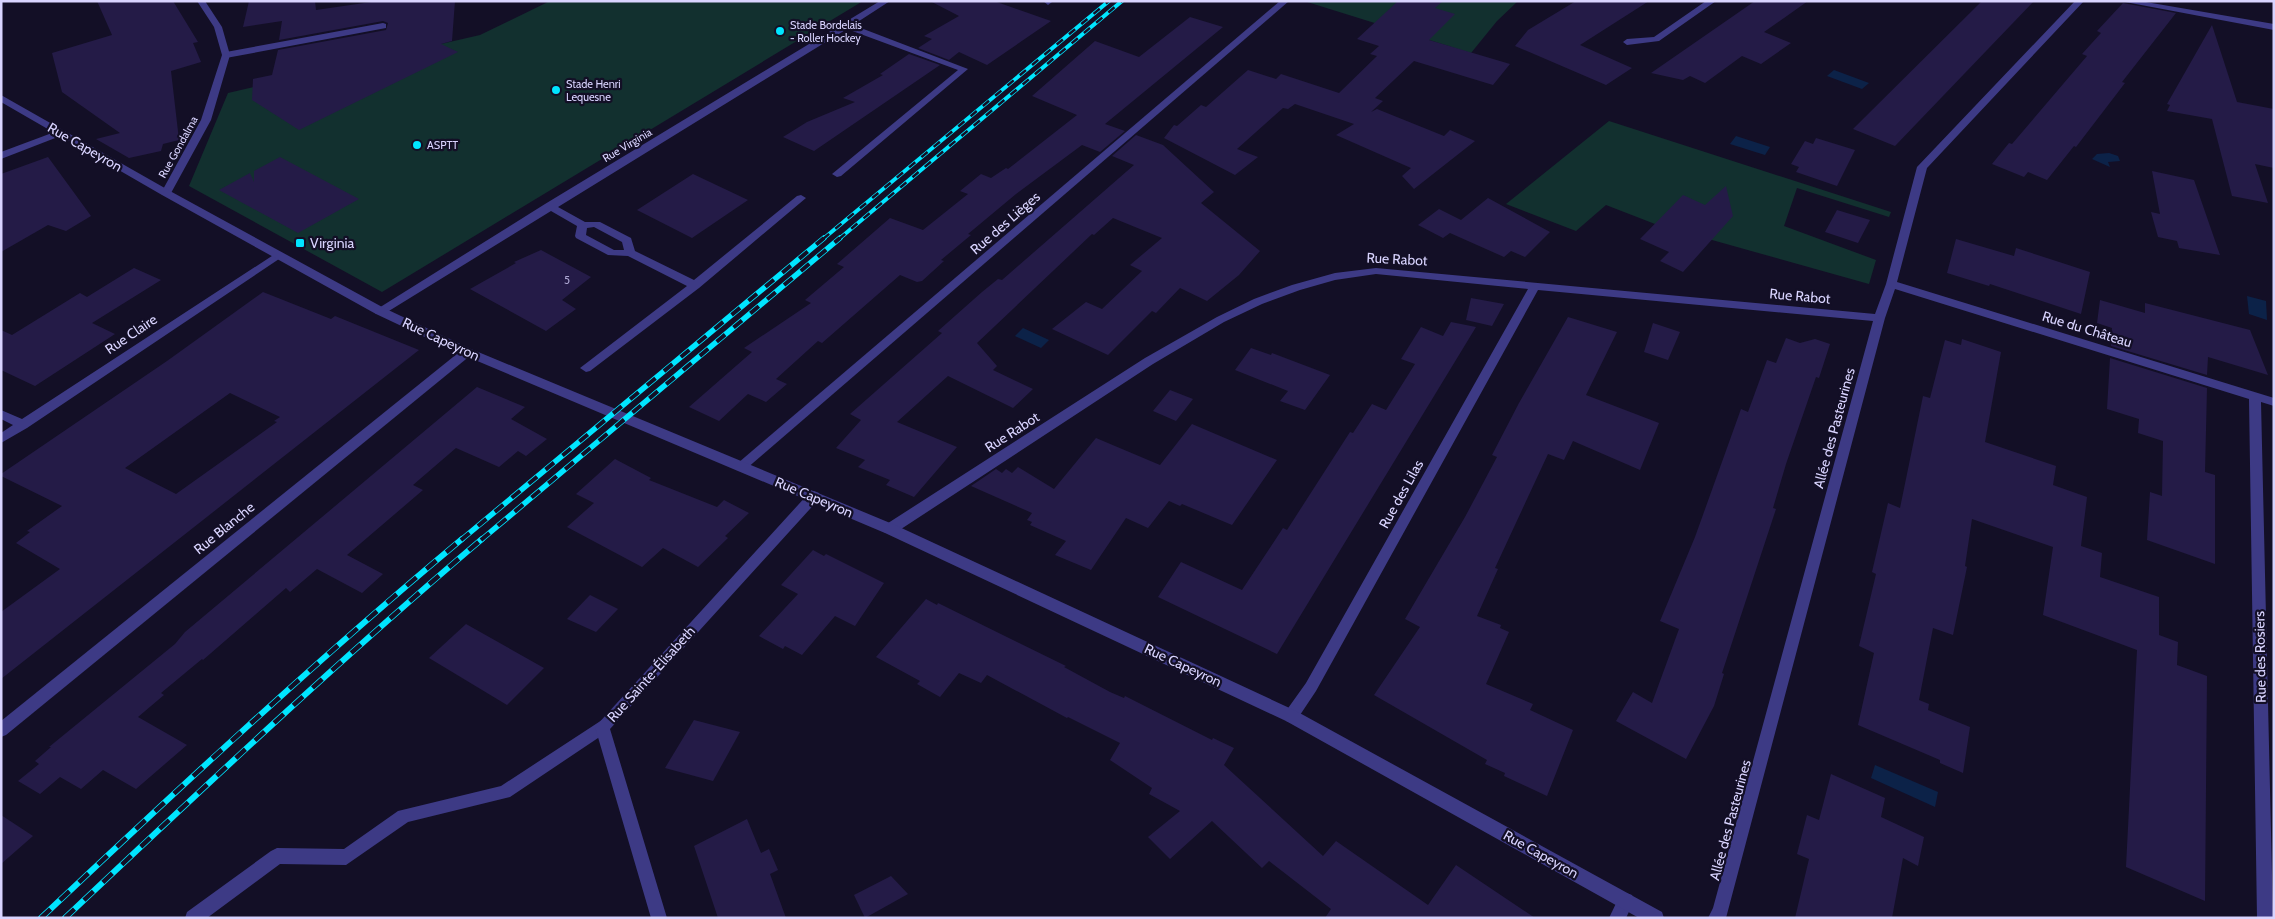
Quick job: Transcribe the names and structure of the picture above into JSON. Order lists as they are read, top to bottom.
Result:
{
  "streets": {
    "street": [
      "Rue Virginia",
      "Rue Capeyron",
      "Rue Gondalma",
      "Rue des Lièges",
      "Rue Rabot",
      "Rue du Château",
      "Rue Claire",
      "Allée des Pasteurines",
      "Rue des Lilas",
      "Rue Blanche",
      "Rue des Rosiers",
      "Rue Sainte-Élisabeth"
    ]
  },
  "crossings": [
    ["Rue Virginia", "Rue Capeyron"],
    ["Rue Capeyron", "Rue Gondalma"],
    ["Rue Capeyron", "Rue des Lièges"],
    ["Rue Capeyron", "Rue Rabot"],
    ["Rue Capeyron", "Rue Claire"],
    ["Rue Capeyron", "Rue des Lilas"],
    ["Rue Capeyron", "Rue Blanche"],
    ["Rue Capeyron", "Rue Sainte-Élisabeth"],
    ["Rue Rabot", "Allée des Pasteurines"],
    ["Rue Rabot", "Rue des Lilas"],
    ["Rue du Château", "Allée des Pasteurines"],
    ["Rue du Château", "Rue des Rosiers"]
  ],
  "places": {
    "other": ["Stade Bordelais - Roller Hockey", "Stade Henri Lequesne", "ASPTT"],
    "transit": ["Virginia"]
  },
  "house_numbers": ["5"]
}
